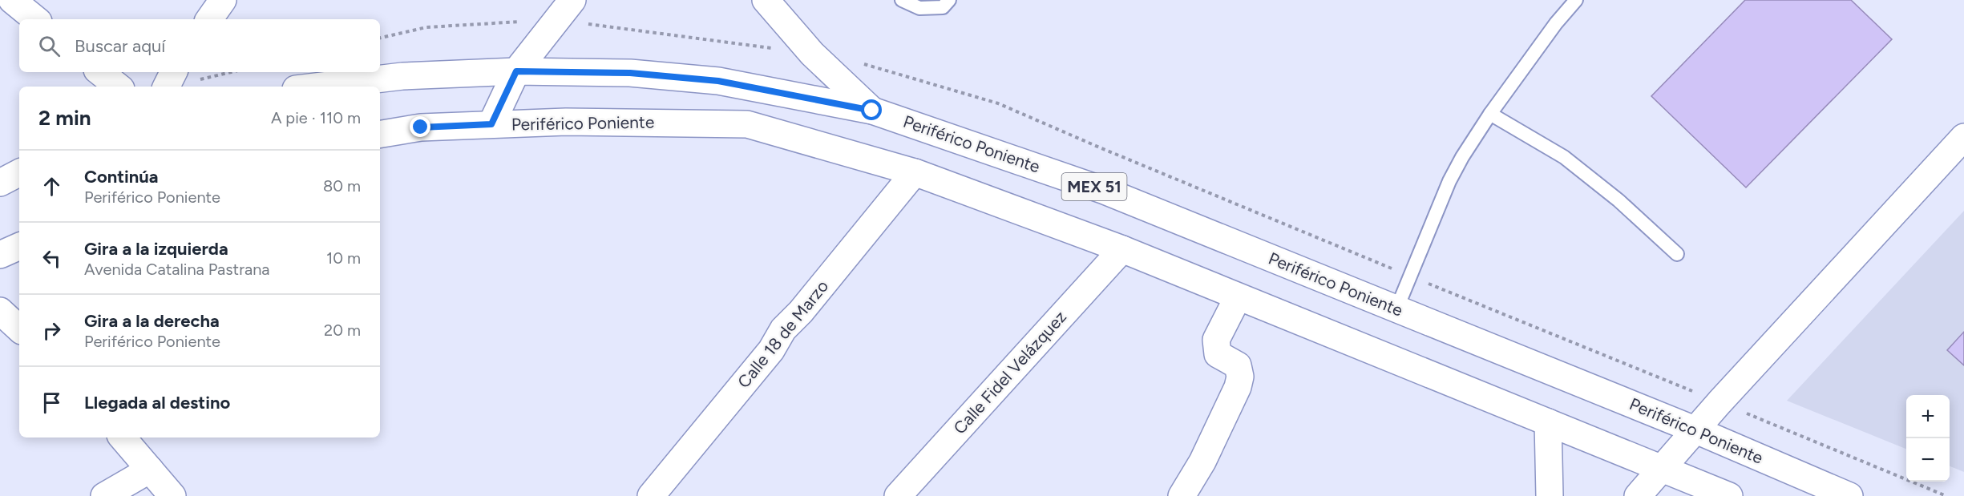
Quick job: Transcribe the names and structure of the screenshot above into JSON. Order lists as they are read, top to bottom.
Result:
{
  "streets": {
    "main road": [
      "Periférico Poniente",
      "MEX 51",
      "Calle 18 de Marzo",
      "Calle Fidel Velázquez"
    ]
  },
  "crossings": [
    ["Periférico Poniente", "Calle 18 de Marzo"],
    ["Periférico Poniente", "Calle Fidel Velázquez"]
  ],
  "page": {
    "search": "Buscar aquí",
    "heading": ["2 min", "A pie · 110 m"],
    "list": [
      ["Continúa", "Periférico Poniente", "80 m"],
      ["Gira a la izquierda", "Avenida Catalina Pastrana", "10 m"],
      ["Gira a la derecha", "Periférico Poniente", "20 m"],
      "Llegada al destino"
    ],
    "map_buttons": ["+", "−"]
  }
}
